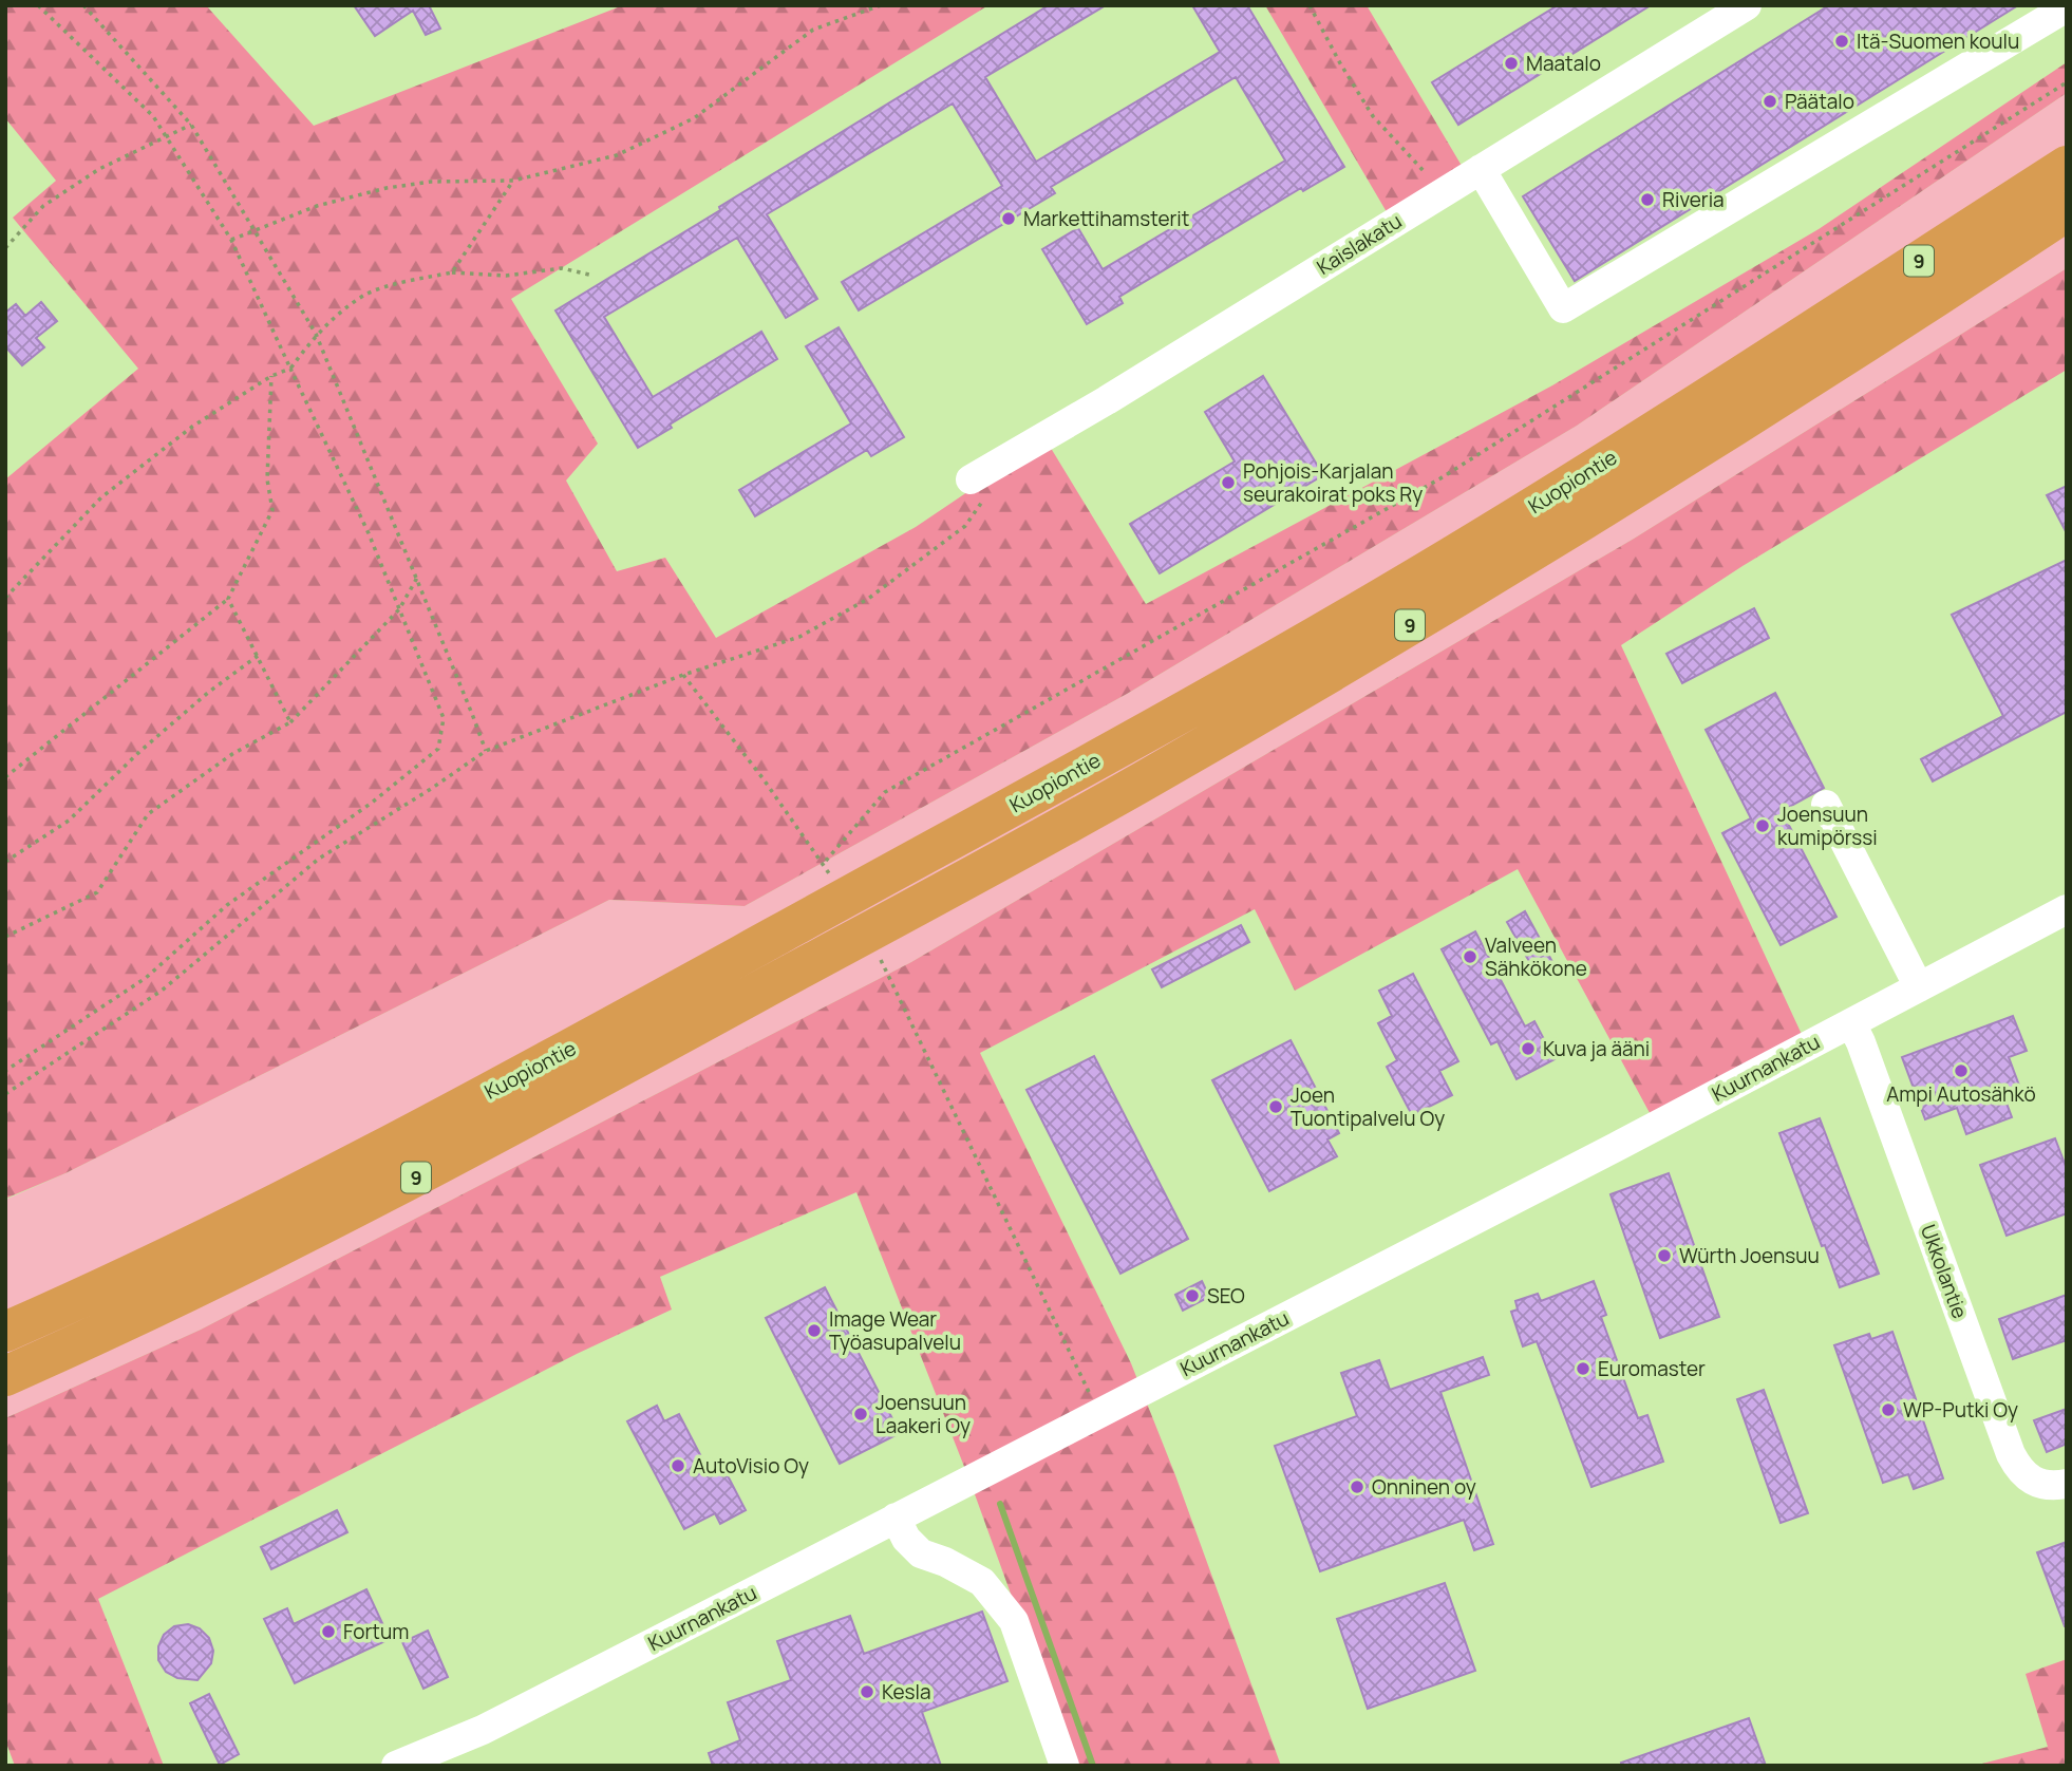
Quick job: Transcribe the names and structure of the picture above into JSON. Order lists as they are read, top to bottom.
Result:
{
  "streets": {
    "highway": ["9", "Kuopiontie"],
    "street": ["Kaislakatu", "Kuurnankatu", "Ukkolantie"]
  },
  "crossings": [
    ["Kuurnankatu", "Ukkolantie"]
  ],
  "places": [
    "Itä-Suomen koulu",
    "Maatalo",
    "Päätalo",
    "Riveria",
    "Markettihamsterit",
    "Pohjois-Karjalan seurakoirat poks Ry",
    "Joensuun kumipörssi",
    "Valveen Sähkökone",
    "Kuva ja ääni",
    "Ampi Autosähkö",
    "Joen Tuontipalvelu Oy",
    "Würth Joensuu",
    "SEO",
    "Image Wear Työasupalvelu",
    "Euromaster",
    "WP-Putki Oy",
    "Joensuun Laakeri Oy",
    "AutoVisio Oy",
    "Onninen oy",
    "Fortum",
    "Kesla"
  ]
}
